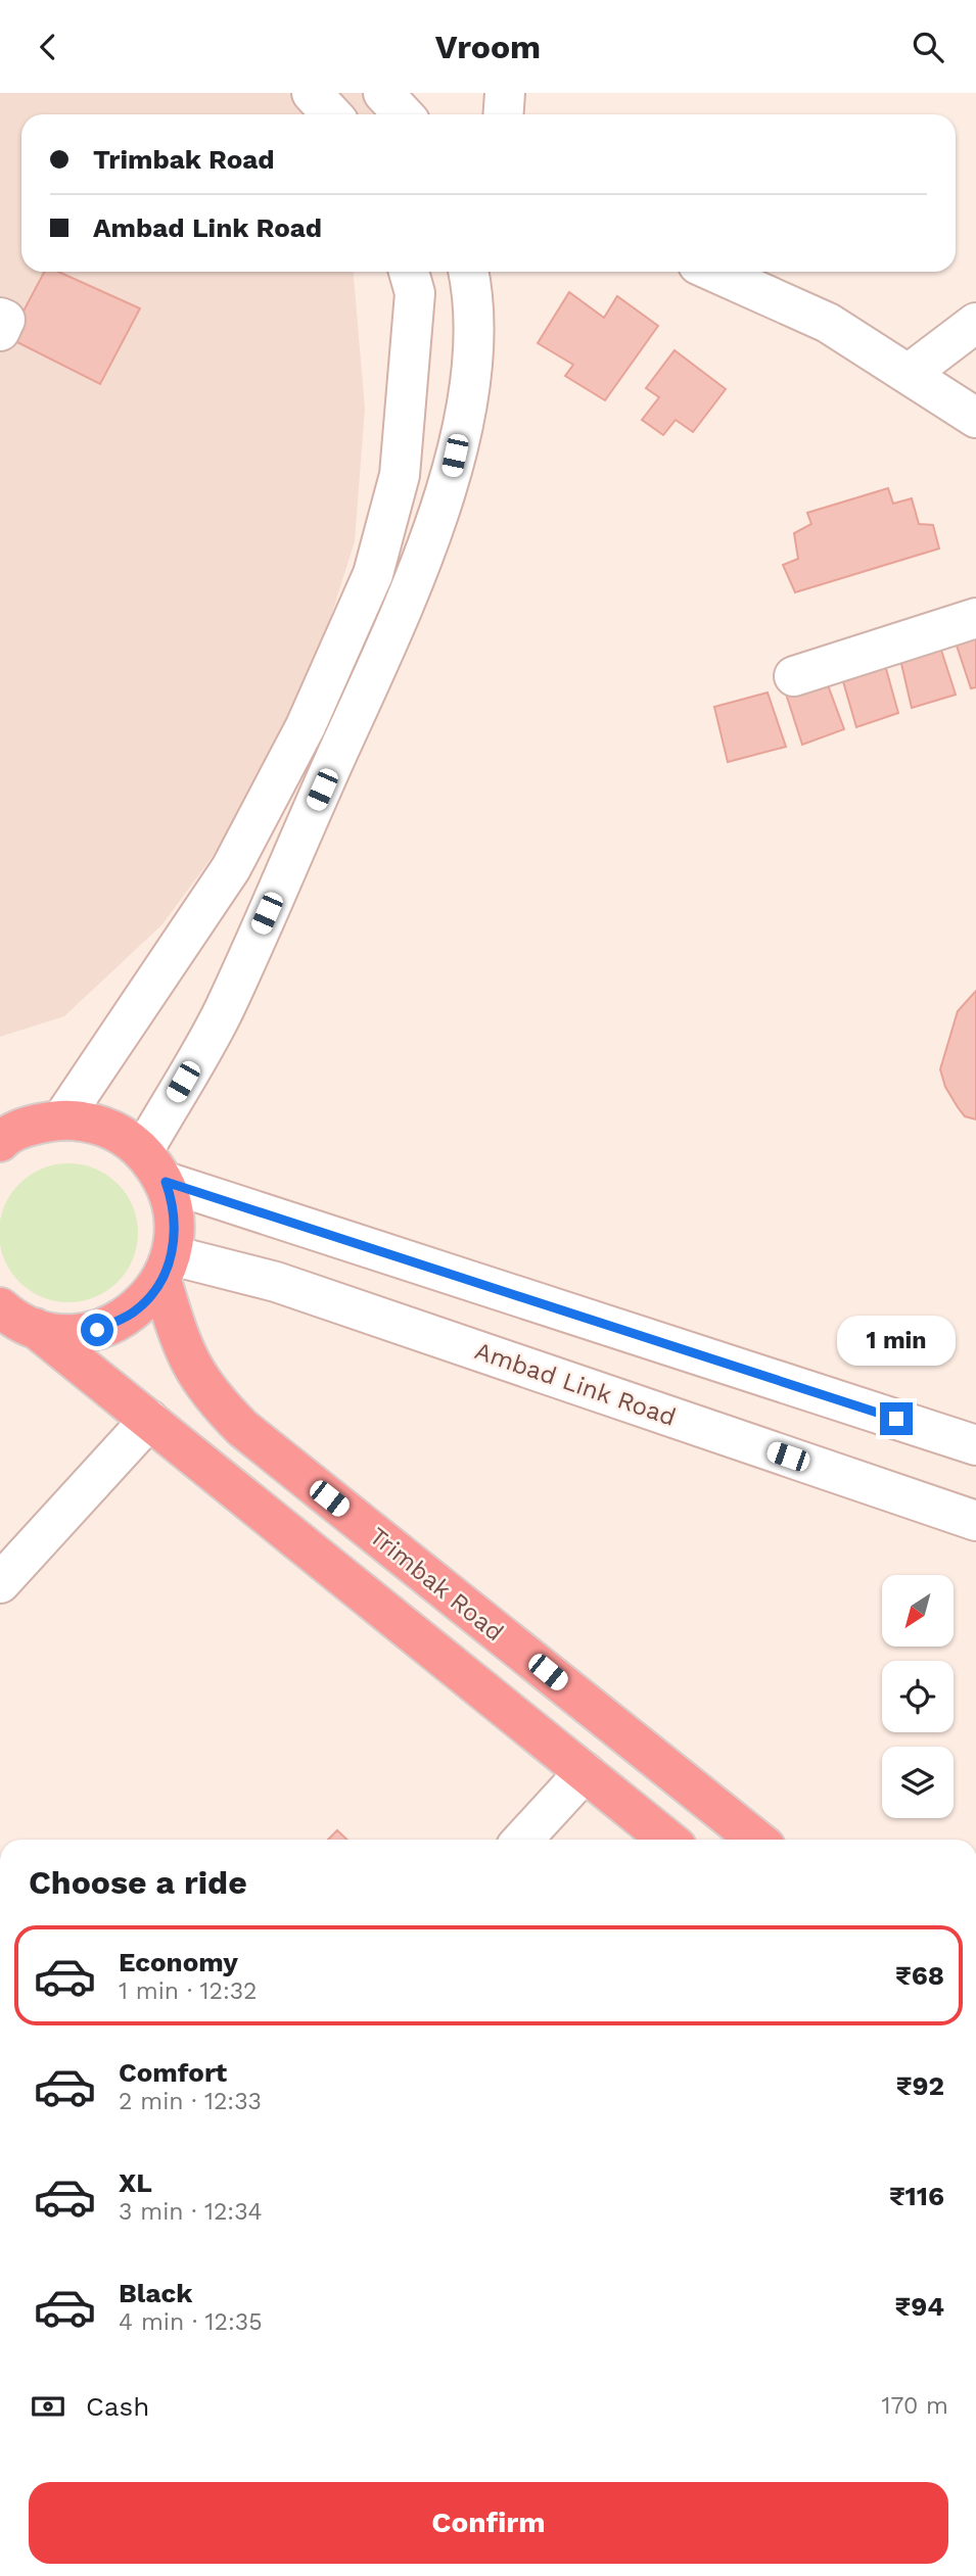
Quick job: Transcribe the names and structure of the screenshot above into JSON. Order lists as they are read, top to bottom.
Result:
{
  "streets": {
    "highway": ["Trimbak Road"],
    "main road": ["Ambad Link Road"]
  },
  "crossings": [
    ["Ambad Link Road", "Trimbak Road"]
  ],
  "north": "bottom left",
  "page": {
    "header": "Vroom",
    "banner": ["Trimbak Road", "Ambad Link Road"],
    "bubble": "1 min",
    "heading": "Choose a ride",
    "list": [
      {
        "name": "Economy",
        "note": "1 min · 12:32",
        "value": "₹68"
      },
      {
        "name": "Comfort",
        "note": "2 min · 12:33",
        "value": "₹92"
      },
      {
        "name": "XL",
        "note": "3 min · 12:34",
        "value": "₹116"
      },
      {
        "name": "Black",
        "note": "4 min · 12:35",
        "value": "₹94"
      }
    ],
    "pay": ["Cash", "170 m"],
    "buttons": "Confirm"
  }
}
